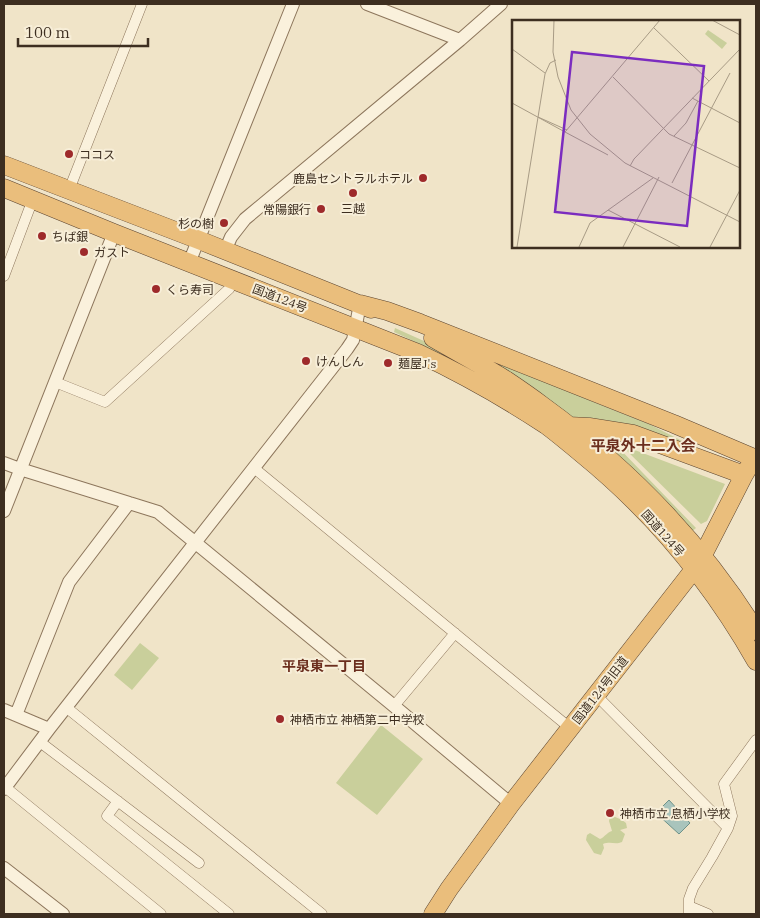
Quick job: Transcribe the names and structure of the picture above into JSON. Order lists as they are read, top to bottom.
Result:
{
  "streets": {
    "highway": ["国道124号", "国道124号旧道"]
  },
  "crossings": [
    ["国道124号", "国道124号旧道"]
  ],
  "districts": ["平泉外十二入会", "平泉東一丁目"],
  "places": [
    "ココス",
    "鹿島セントラルホテル",
    "三越",
    "常陽銀行",
    "杉の樹",
    "ちば銀",
    "ガスト",
    "くら寿司",
    "けんしん",
    "麺屋J's",
    "神栖市立 神栖第二中学校",
    "神栖市立 息栖小学校"
  ],
  "scale_bar": "100 m"
}
